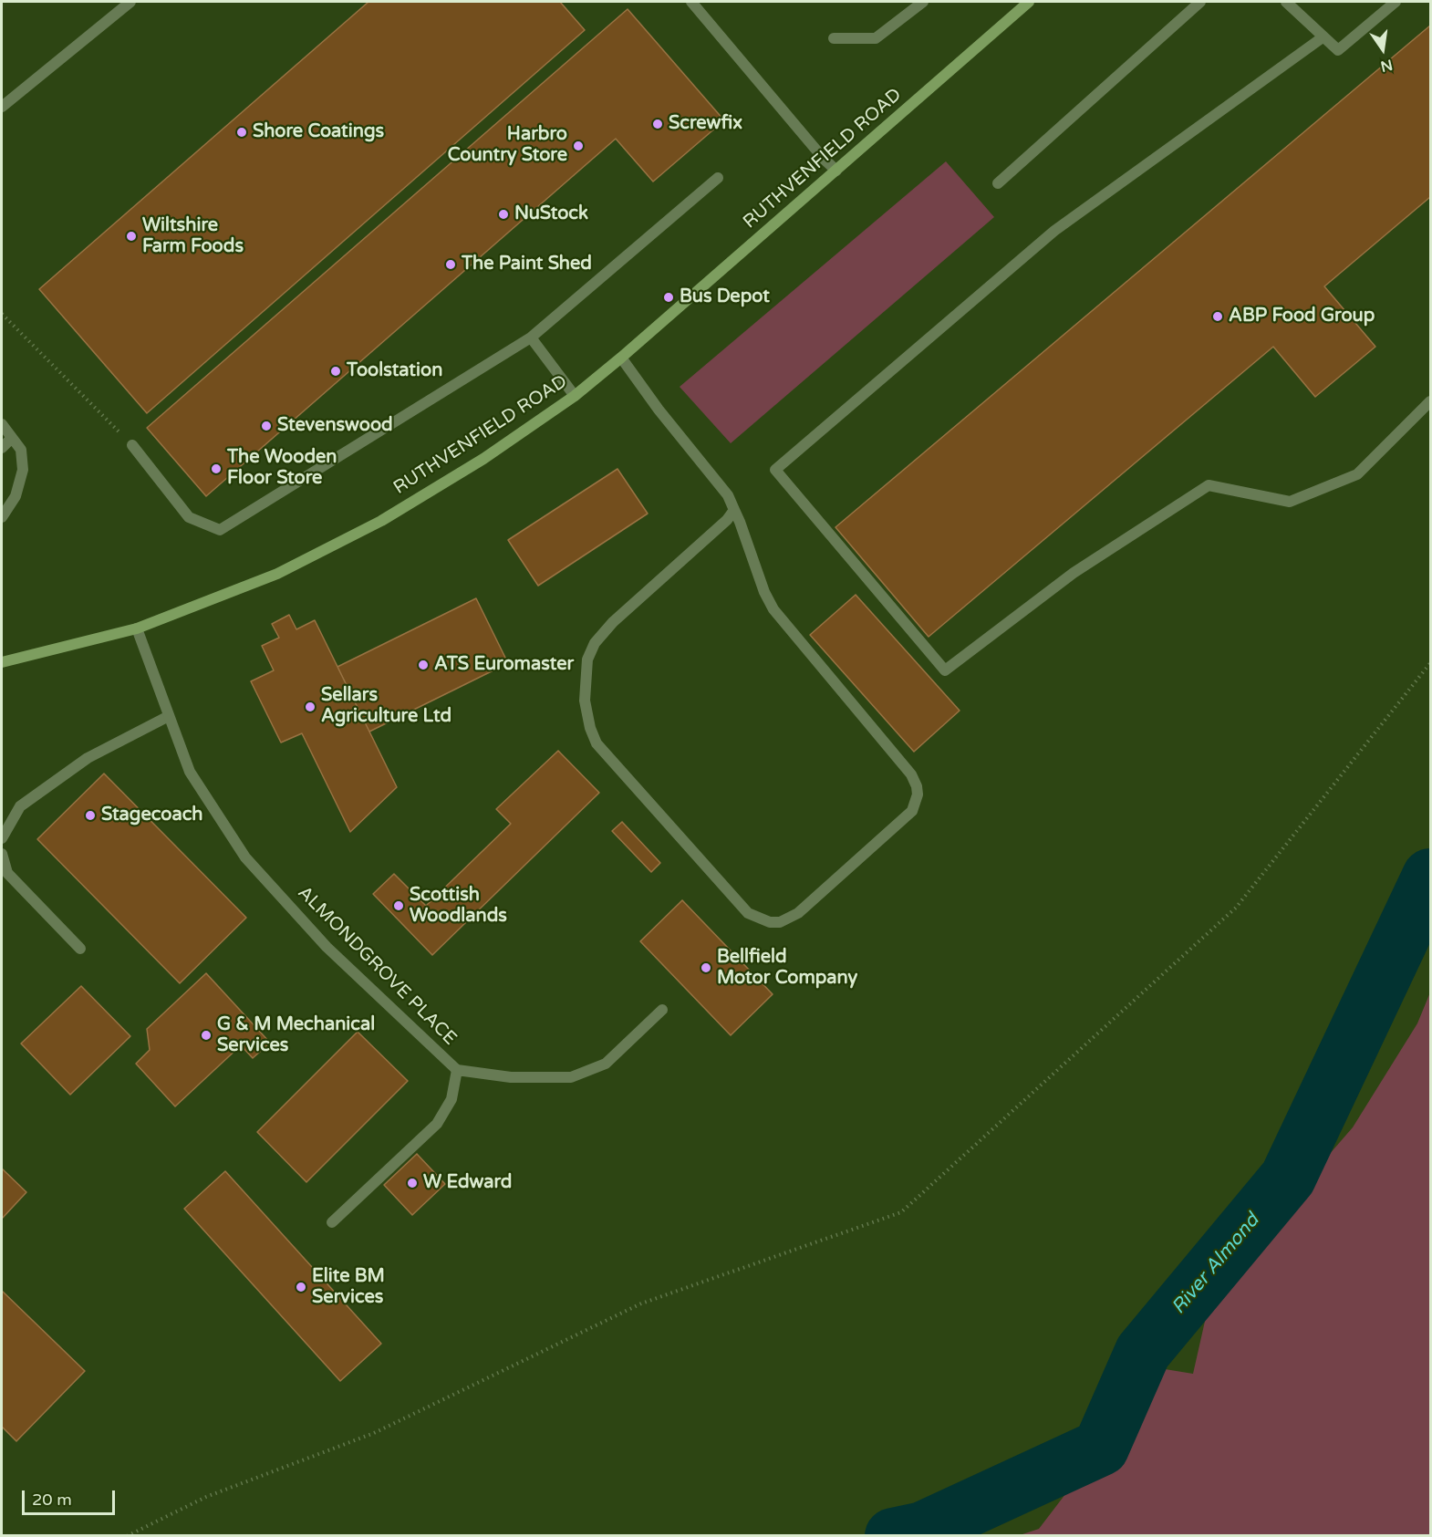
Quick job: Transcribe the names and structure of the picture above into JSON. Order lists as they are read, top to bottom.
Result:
{
  "streets": {
    "street": ["RUTHVENFIELD ROAD", "ALMONDGROVE PLACE"]
  },
  "crossings": [
    ["RUTHVENFIELD ROAD", "ALMONDGROVE PLACE"]
  ],
  "water": ["River Almond"],
  "places": [
    "Screwfix",
    "Shore Coatings",
    "Harbro Country Store",
    "NuStock",
    "Wiltshire Farm Foods",
    "The Paint Shed",
    "Bus Depot",
    "ABP Food Group",
    "Toolstation",
    "Stevenswood",
    "The Wooden Floor Store",
    "ATS Euromaster",
    "Sellars Agriculture Ltd",
    "Stagecoach",
    "Scottish Woodlands",
    "Bellfield Motor Company",
    "G & M Mechanical Services",
    "W Edward",
    "Elite BM Services"
  ],
  "scale_bar": "20 m",
  "north": "bottom"
}
